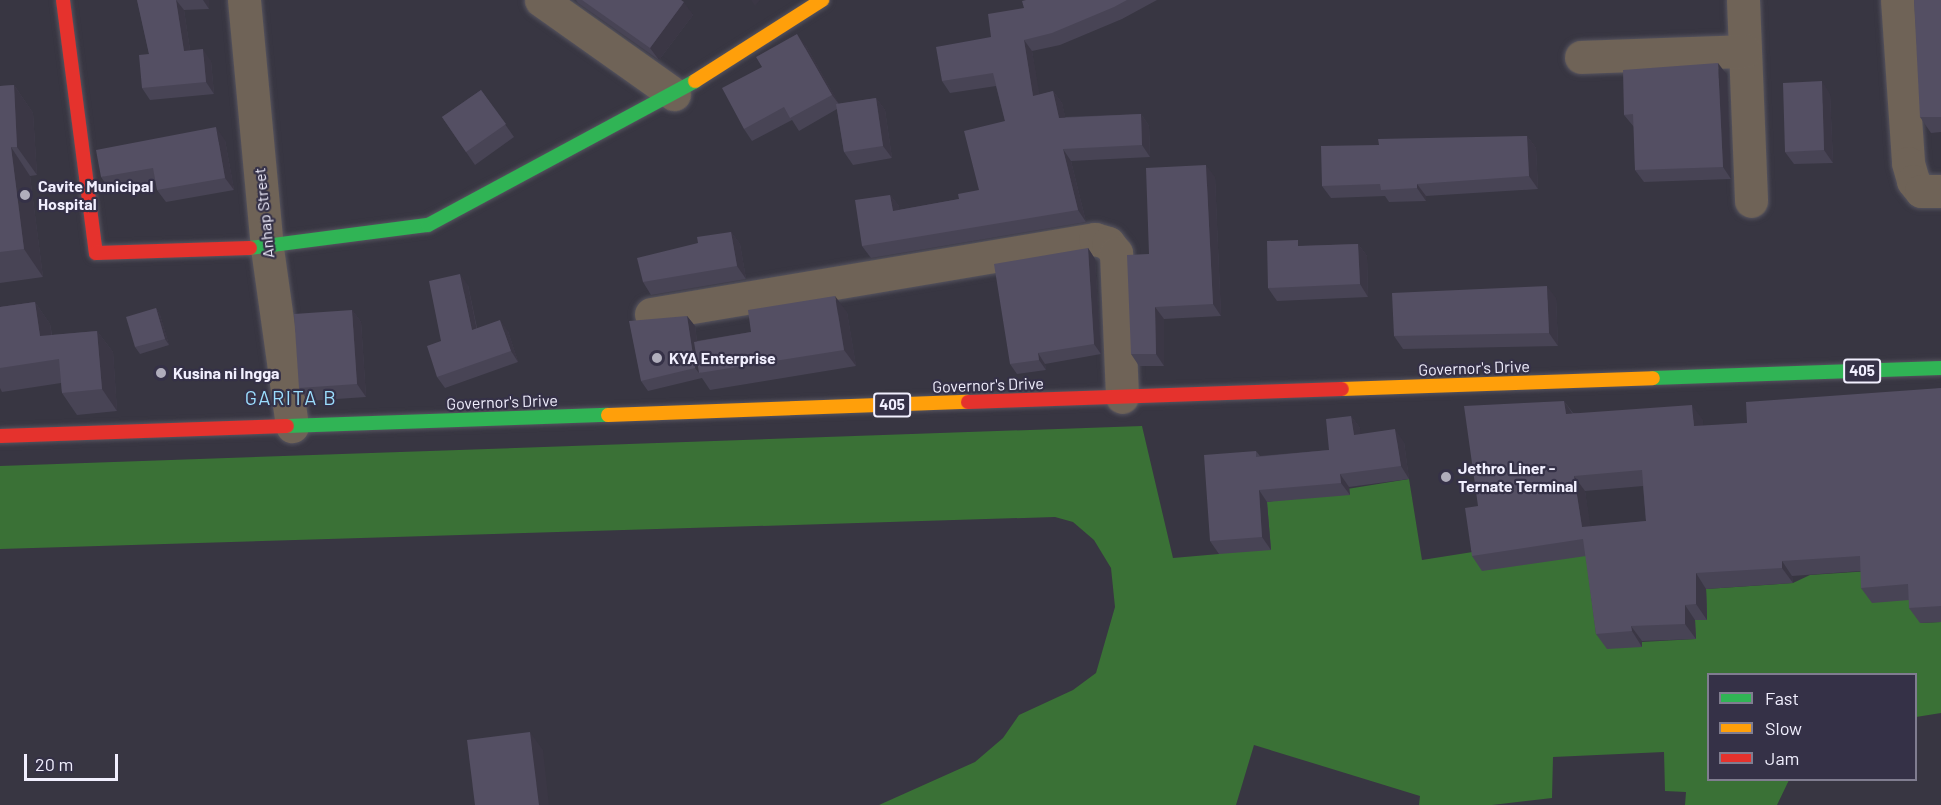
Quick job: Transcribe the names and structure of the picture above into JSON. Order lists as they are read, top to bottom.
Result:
{
  "streets": {
    "main road": ["Governor's Drive", "405"],
    "street": ["Anhap Street"]
  },
  "crossings": [
    ["Anhap Street", "Governor's Drive"]
  ],
  "districts": ["GARITA B"],
  "places": [
    "Cavite Municipal Hospital",
    "KYA Enterprise",
    "Kusina ni Ingga",
    "Jethro Liner - Ternate Terminal"
  ],
  "legend": ["Fast", "Slow", "Jam"],
  "scale_bar": "20 m"
}
